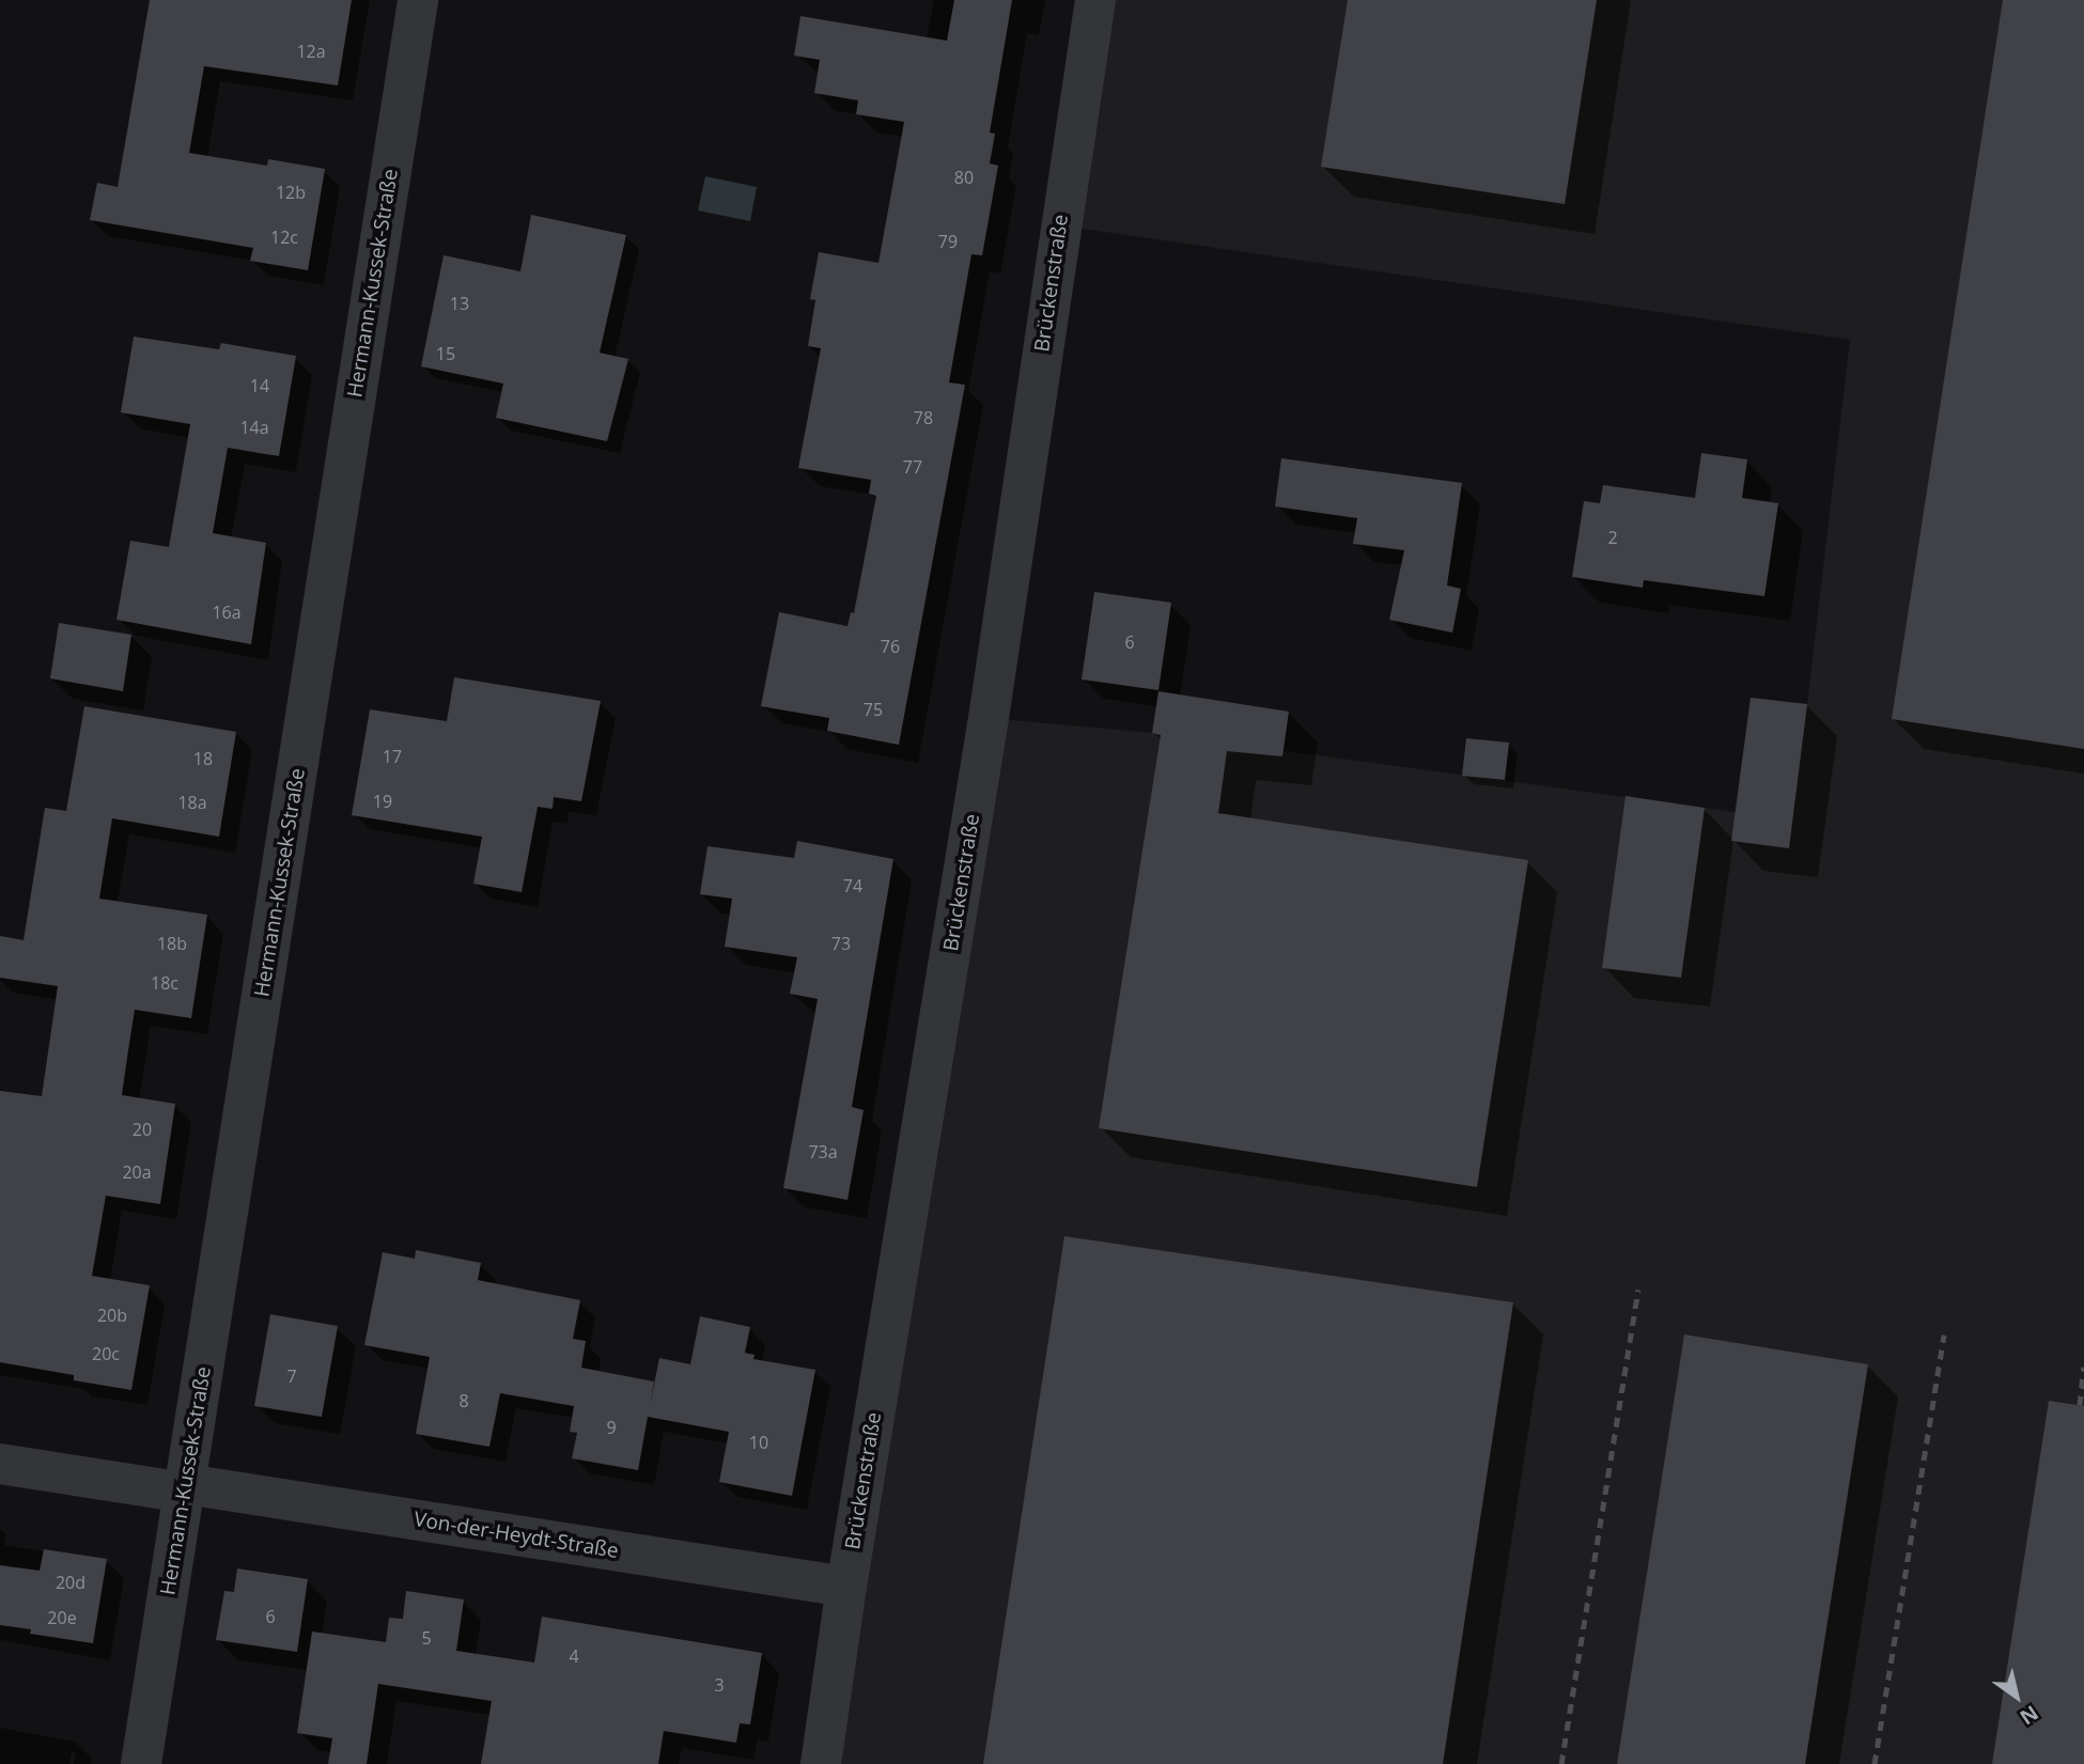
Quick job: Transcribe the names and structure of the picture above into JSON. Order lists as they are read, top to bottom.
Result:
{
  "streets": {
    "street": ["Hermann-Kussek-Straße", "Brückenstraße", "Von-der-Heydt-Straße"]
  },
  "crossings": [
    ["Hermann-Kussek-Straße", "Von-der-Heydt-Straße"],
    ["Brückenstraße", "Von-der-Heydt-Straße"]
  ],
  "house_numbers": [
    "12a",
    "80",
    "12b",
    "12c",
    "79",
    "13",
    "15",
    "14",
    "78",
    "14a",
    "77",
    "2",
    "16a",
    "6",
    "76",
    "75",
    "17",
    "18",
    "19",
    "18a",
    "74",
    "18b",
    "73",
    "18c",
    "20",
    "73a",
    "20a",
    "20b",
    "20c",
    "7",
    "8",
    "9",
    "10",
    "20d",
    "6",
    "20e",
    "5",
    "4",
    "3"
  ],
  "north": "bottom right"
}
